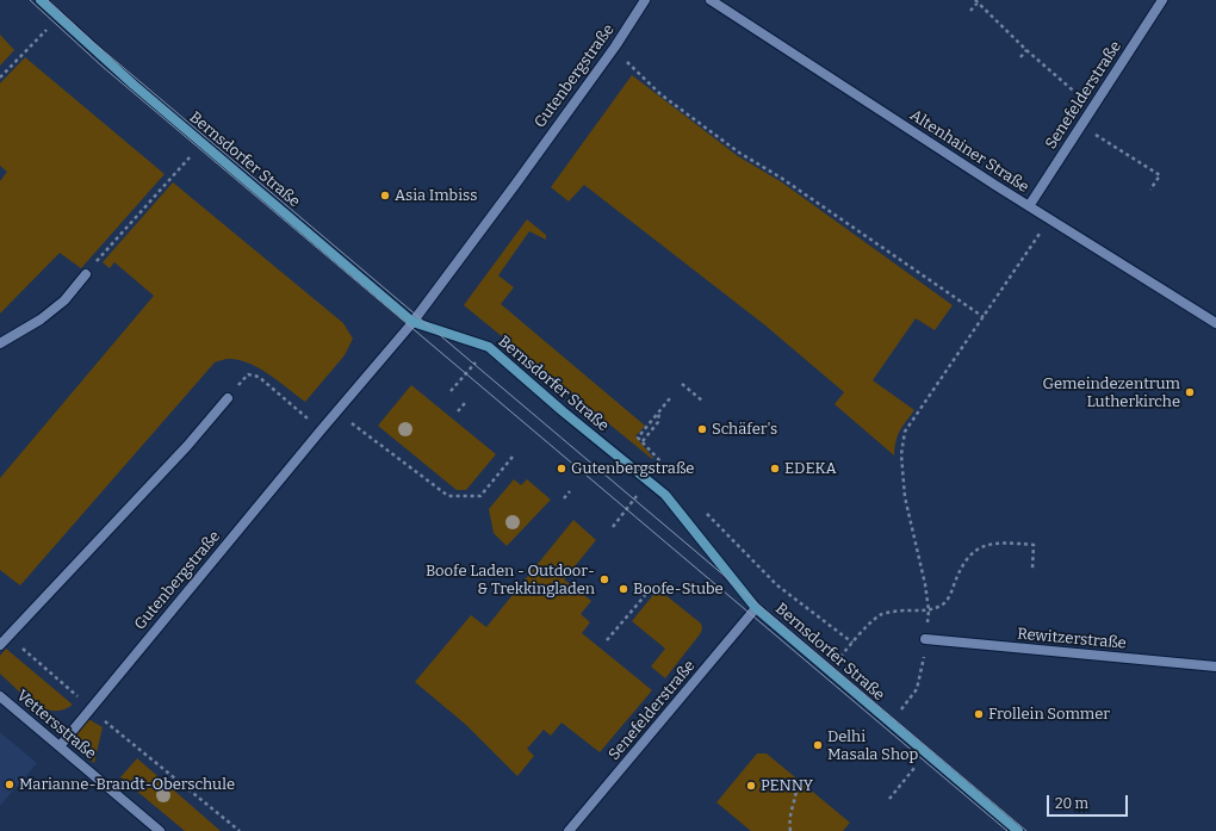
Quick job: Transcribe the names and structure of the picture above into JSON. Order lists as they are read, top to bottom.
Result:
{
  "streets": {
    "street": [
      "Gutenbergstraße",
      "Senefelderstraße",
      "Altenhainer Straße",
      "Bernsdorfer Straße",
      "Rewitzerstraße",
      "Vettersstraße"
    ]
  },
  "crossings": [
    ["Gutenbergstraße", "Bernsdorfer Straße"],
    ["Gutenbergstraße", "Vettersstraße"],
    ["Senefelderstraße", "Altenhainer Straße"],
    ["Senefelderstraße", "Bernsdorfer Straße"]
  ],
  "places": [
    "Asia Imbiss",
    "Gemeindezentrum Lutherkirche",
    "Schäfer's",
    "Gutenbergstraße",
    "EDEKA",
    "Boofe Laden - Outdoor- & Trekkingladen",
    "Boofe-Stube",
    "Frollein Sommer",
    "Delhi Masala Shop",
    "Marianne-Brandt-Oberschule",
    "PENNY"
  ],
  "scale_bar": "20 m"
}
